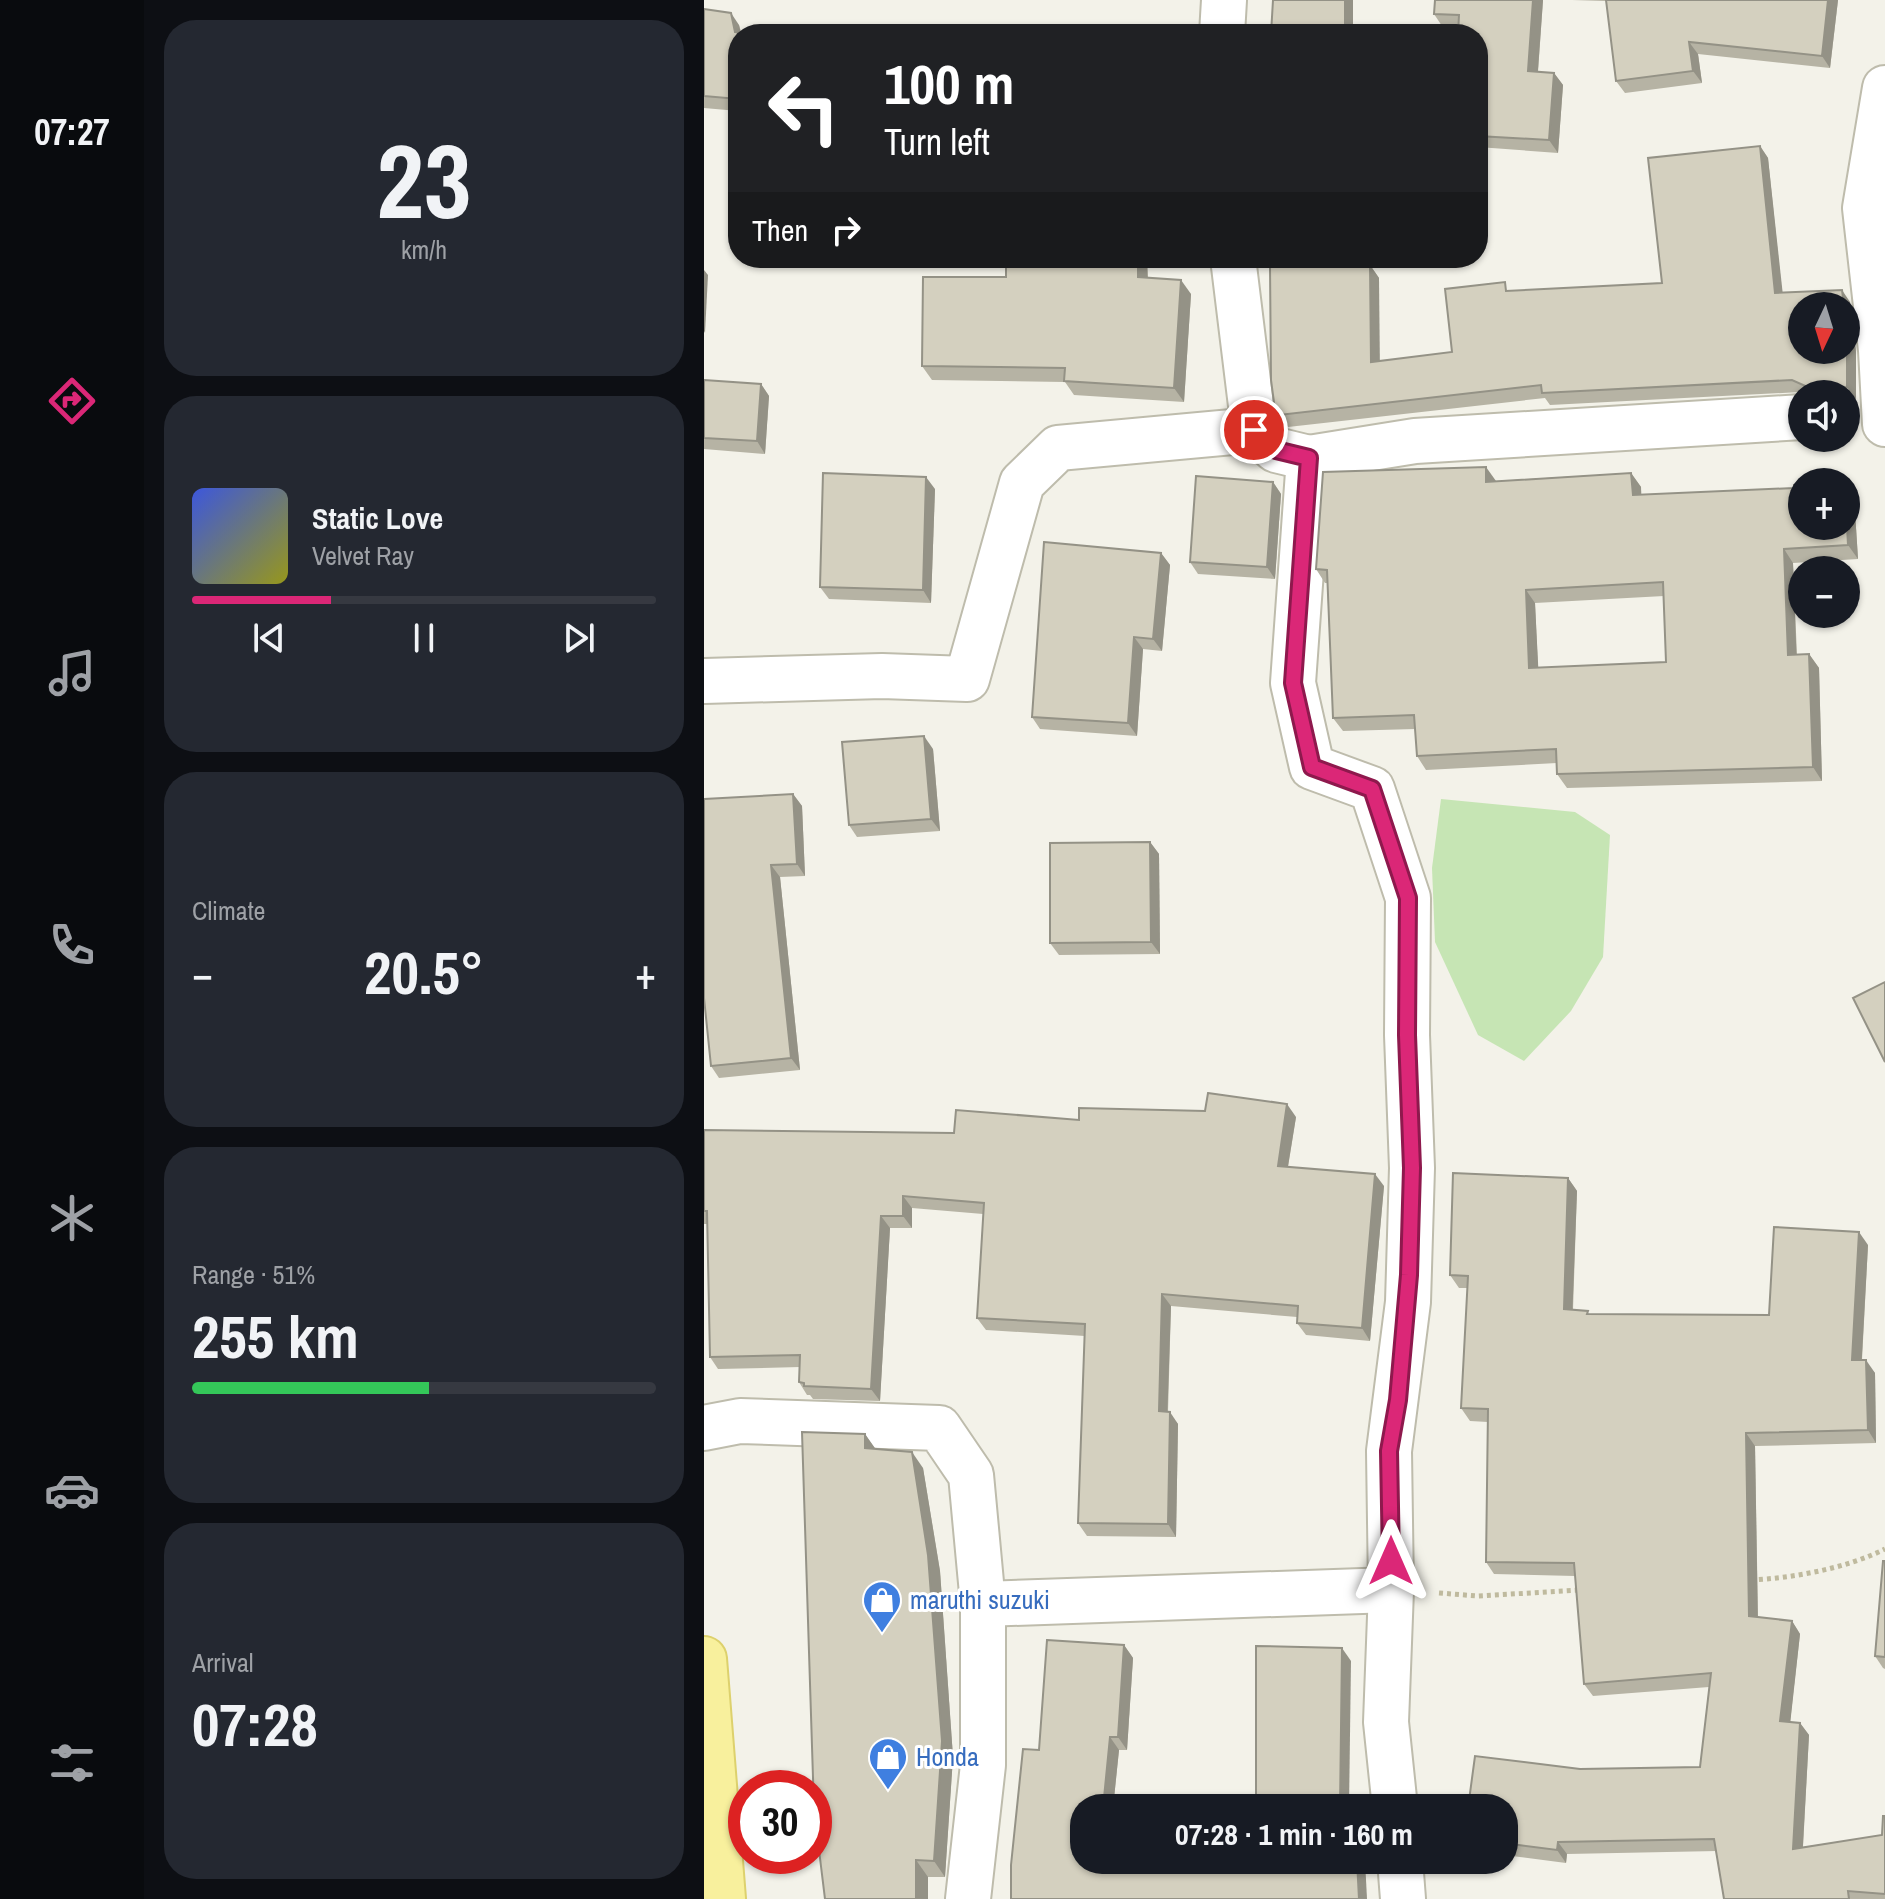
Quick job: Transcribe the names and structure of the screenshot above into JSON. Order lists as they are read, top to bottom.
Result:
{
  "places": {
    "shop": ["maruthi suzuki", "Honda"]
  },
  "north": "bottom",
  "page": {
    "tabs": "07:27",
    "tile": [
      ["23", "km/h"],
      "Climate",
      ["Range · 51%", "255 km"],
      ["Arrival", "07:28"]
    ],
    "turn": ["100 m", "Turn left"],
    "then": "Then",
    "map_buttons": ["+", "−"],
    "song": ["Static Love", "Velvet Ray"],
    "heat": ["−", "20.5°", "+"],
    "limit": "30",
    "trip": "07:28 · 1 min · 160 m"
  }
}
